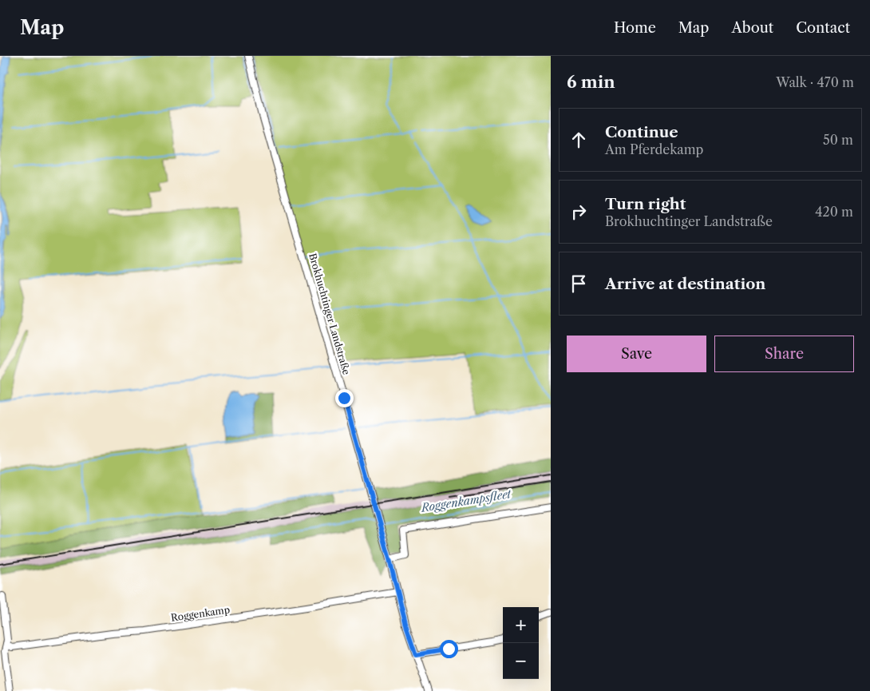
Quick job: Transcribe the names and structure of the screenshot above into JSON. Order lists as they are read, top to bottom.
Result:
{
  "streets": {
    "street": ["Brokhuchtinger Landstraße", "Roggenkamp"]
  },
  "crossings": [
    ["Brokhuchtinger Landstraße", "Roggenkamp"]
  ],
  "water": ["Roggenkampsfleet"],
  "page": {
    "header": "Map",
    "nav": [
      "Home",
      "Map",
      "About",
      "Contact"
    ],
    "heading": ["6 min", "Walk · 470 m"],
    "list": [
      ["Continue", "Am Pferdekamp", "50 m"],
      ["Turn right", "Brokhuchtinger Landstraße", "420 m"],
      "Arrive at destination"
    ],
    "buttons": ["Save", "Share"],
    "map_buttons": ["+", "−"]
  }
}
